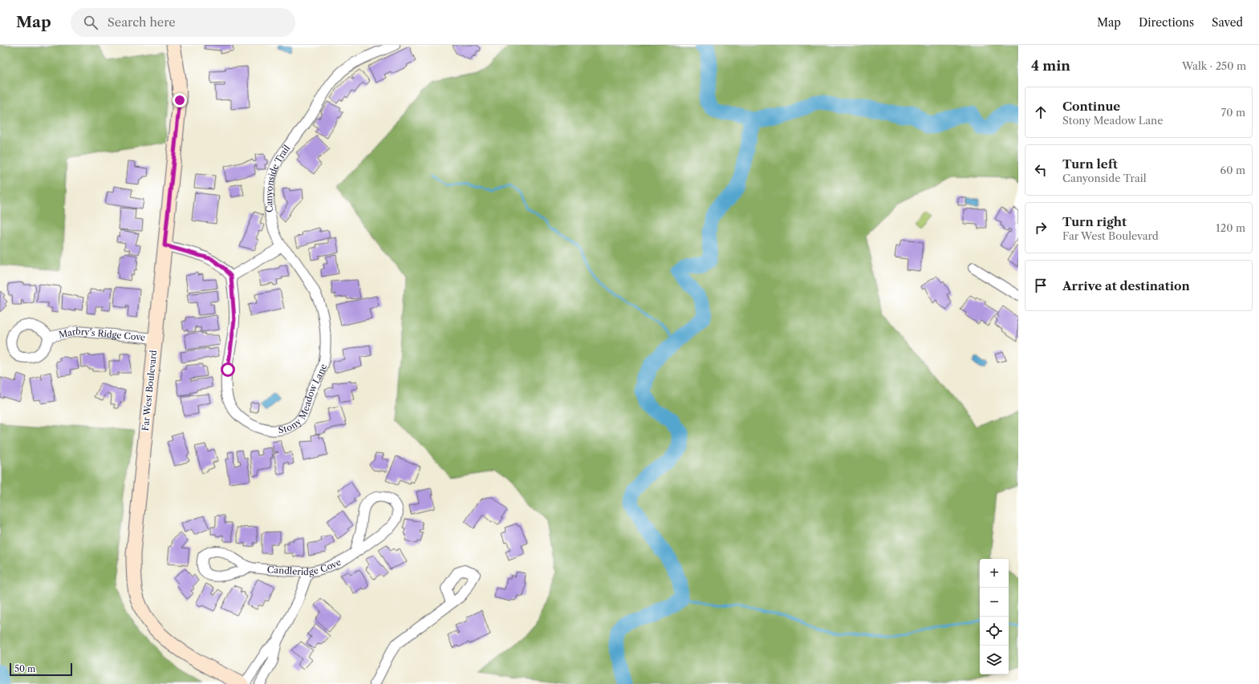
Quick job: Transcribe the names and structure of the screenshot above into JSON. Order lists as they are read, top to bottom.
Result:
{
  "streets": {
    "street": [
      "Canyonside Trail",
      "Marbry's Ridge Cove",
      "Far West Boulevard",
      "Stony Meadow Lane",
      "Candleridge Cove"
    ]
  },
  "crossings": [
    ["Canyonside Trail", "Stony Meadow Lane"],
    ["Marbry's Ridge Cove", "Far West Boulevard"]
  ],
  "scale_bar": "50 m",
  "page": {
    "header": "Map",
    "search": "Search here",
    "nav": ["Map", "Directions", "Saved"],
    "heading": ["4 min", "Walk · 250 m"],
    "list": [
      ["Continue", "Stony Meadow Lane", "70 m"],
      ["Turn left", "Canyonside Trail", "60 m"],
      ["Turn right", "Far West Boulevard", "120 m"],
      "Arrive at destination"
    ],
    "map_buttons": ["+", "−"],
    "scale": "50 m"
  }
}
